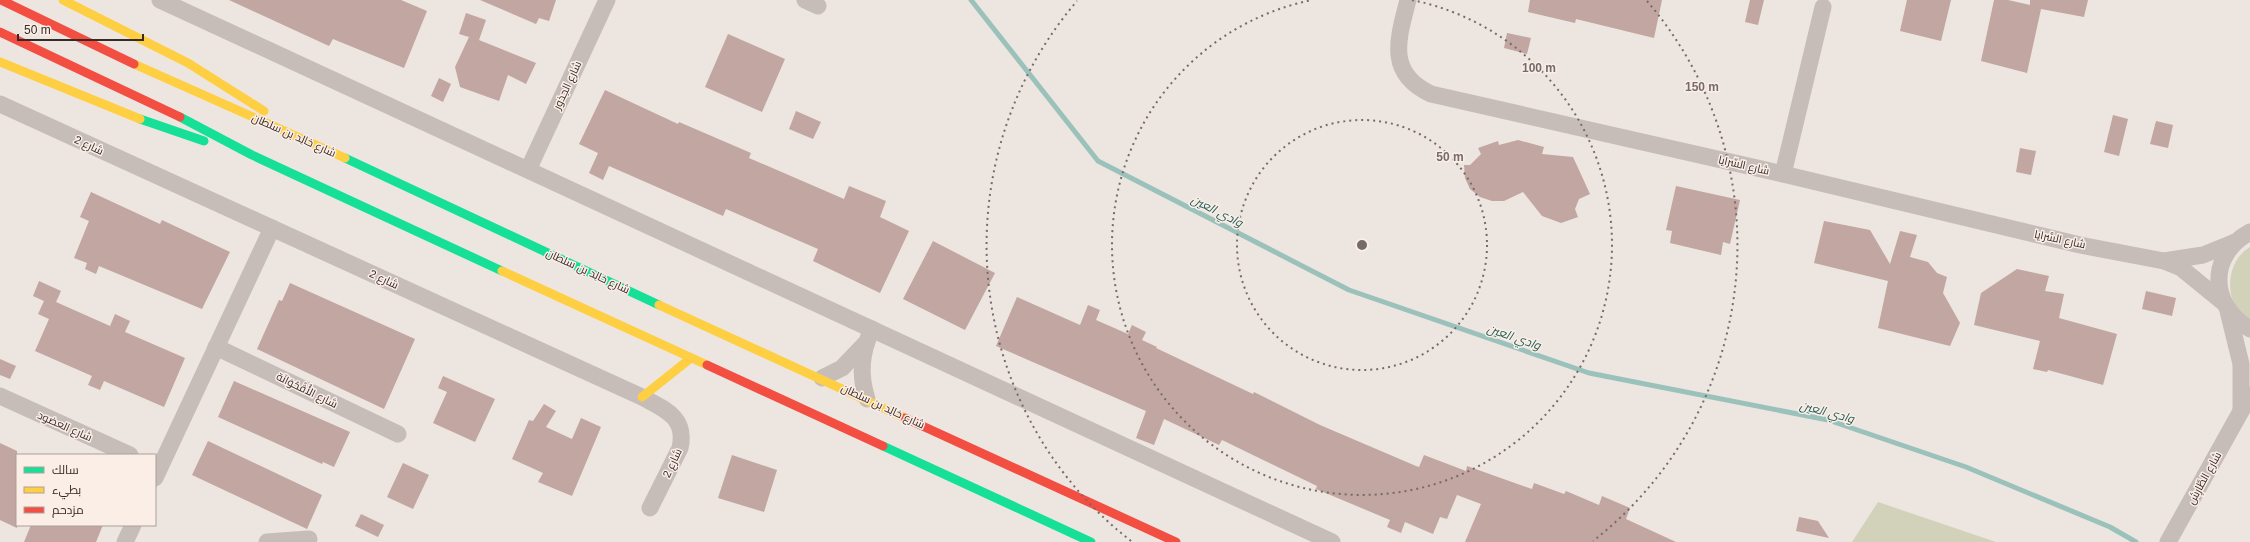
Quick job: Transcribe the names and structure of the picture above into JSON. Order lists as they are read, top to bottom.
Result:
{
  "streets": {
    "main road": ["شارع خالِد بن سلطان"],
    "street": [
      "شارع الجذور",
      "شارع 2",
      "شارع السَّرايا",
      "شارع الأُقْحُوَانَة",
      "شارع العضود",
      "شارع الطَّارِش"
    ]
  },
  "crossings": [
    ["شارع السَّرايا", "شارع الطَّارِش"]
  ],
  "water": ["وادي العين"],
  "legend": ["سالك", "بطيء", "مزدحم"],
  "scale_bar": "50 m",
  "rings": ["100 m", "150 m", "50 m"]
}
